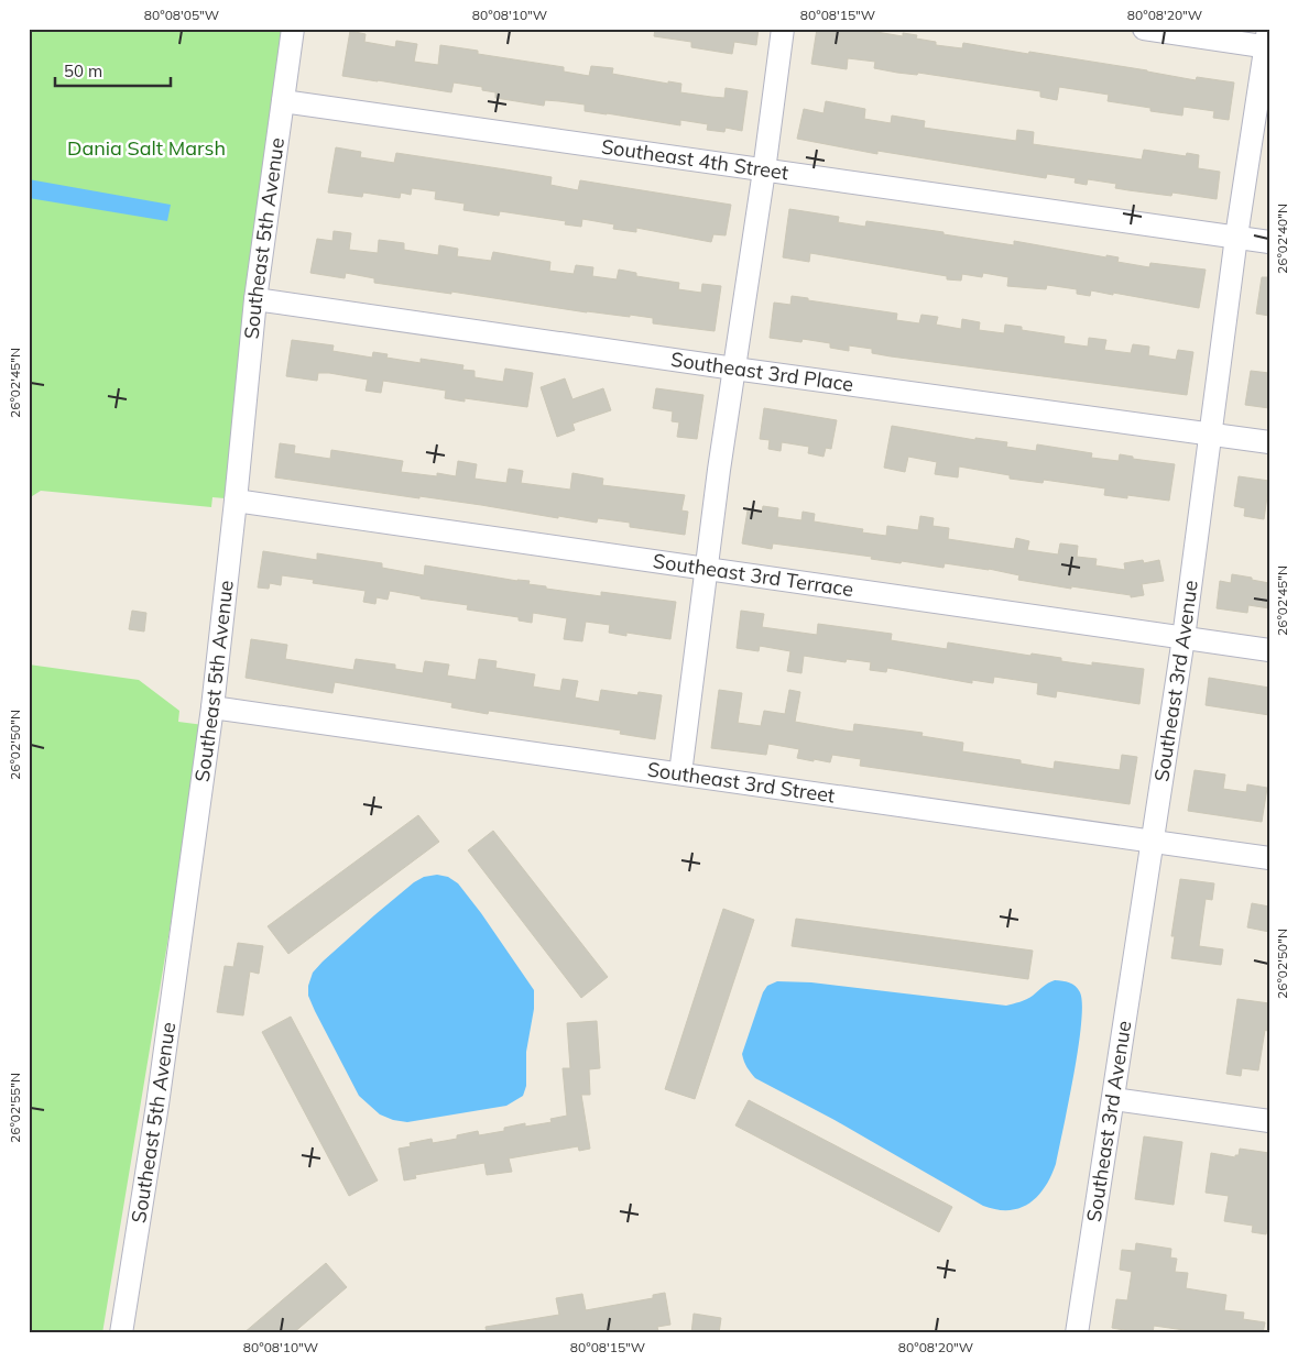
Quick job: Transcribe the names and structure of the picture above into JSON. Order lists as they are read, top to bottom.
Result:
{
  "streets": {
    "street": [
      "Southeast 4th Street",
      "Southeast 5th Avenue",
      "Southeast 3rd Place",
      "Southeast 3rd Terrace",
      "Southeast 3rd Avenue",
      "Southeast 3rd Street"
    ]
  },
  "crossings": [
    ["Southeast 4th Street", "Southeast 5th Avenue"],
    ["Southeast 4th Street", "Southeast 3rd Avenue"],
    ["Southeast 5th Avenue", "Southeast 3rd Place"],
    ["Southeast 5th Avenue", "Southeast 3rd Terrace"],
    ["Southeast 5th Avenue", "Southeast 3rd Street"],
    ["Southeast 3rd Place", "Southeast 3rd Avenue"],
    ["Southeast 3rd Terrace", "Southeast 3rd Avenue"],
    ["Southeast 3rd Avenue", "Southeast 3rd Street"]
  ],
  "parks": ["Dania Salt Marsh"],
  "scale_bar": "50 m",
  "coordinates": [
    "80°08'05\"W",
    "80°08'10\"W",
    "80°08'15\"W",
    "80°08'20\"W",
    "26°02'40\"N",
    "26°02'45\"N",
    "26°02'50\"N",
    "26°02'55\"N"
  ]
}
